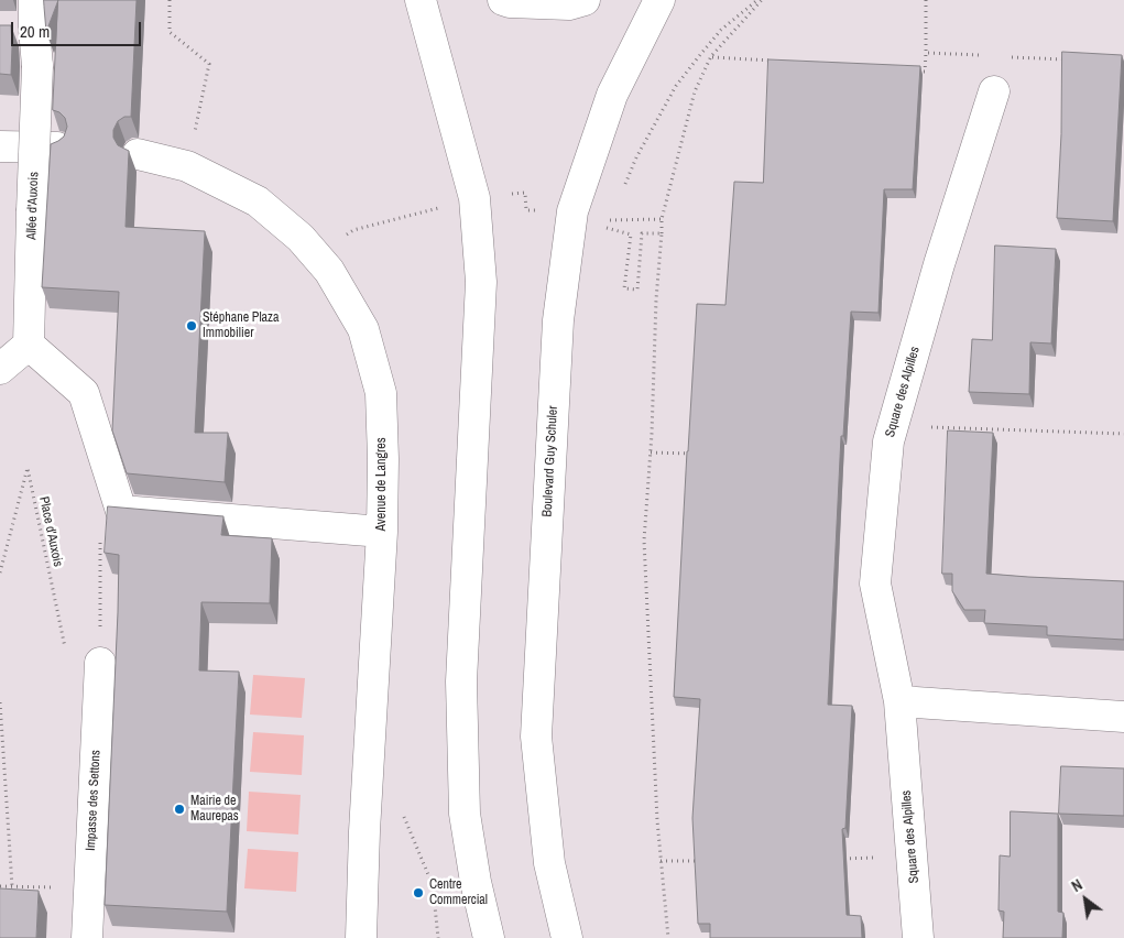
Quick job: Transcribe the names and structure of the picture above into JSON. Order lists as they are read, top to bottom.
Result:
{
  "streets": {
    "street": [
      "Allée d'Auxois",
      "Square des Alpilles",
      "Boulevard Guy Schuler",
      "Avenue de Langres",
      "Impasse des Settons"
    ],
    "path": ["Place d'Auxois"]
  },
  "crossings": [
    ["Place d'Auxois", "Impasse des Settons"]
  ],
  "places": ["Stéphane Plaza Immobilier", "Mairie de Maurepas", "Centre Commercial"],
  "scale_bar": "20 m",
  "north": "top left"
}
